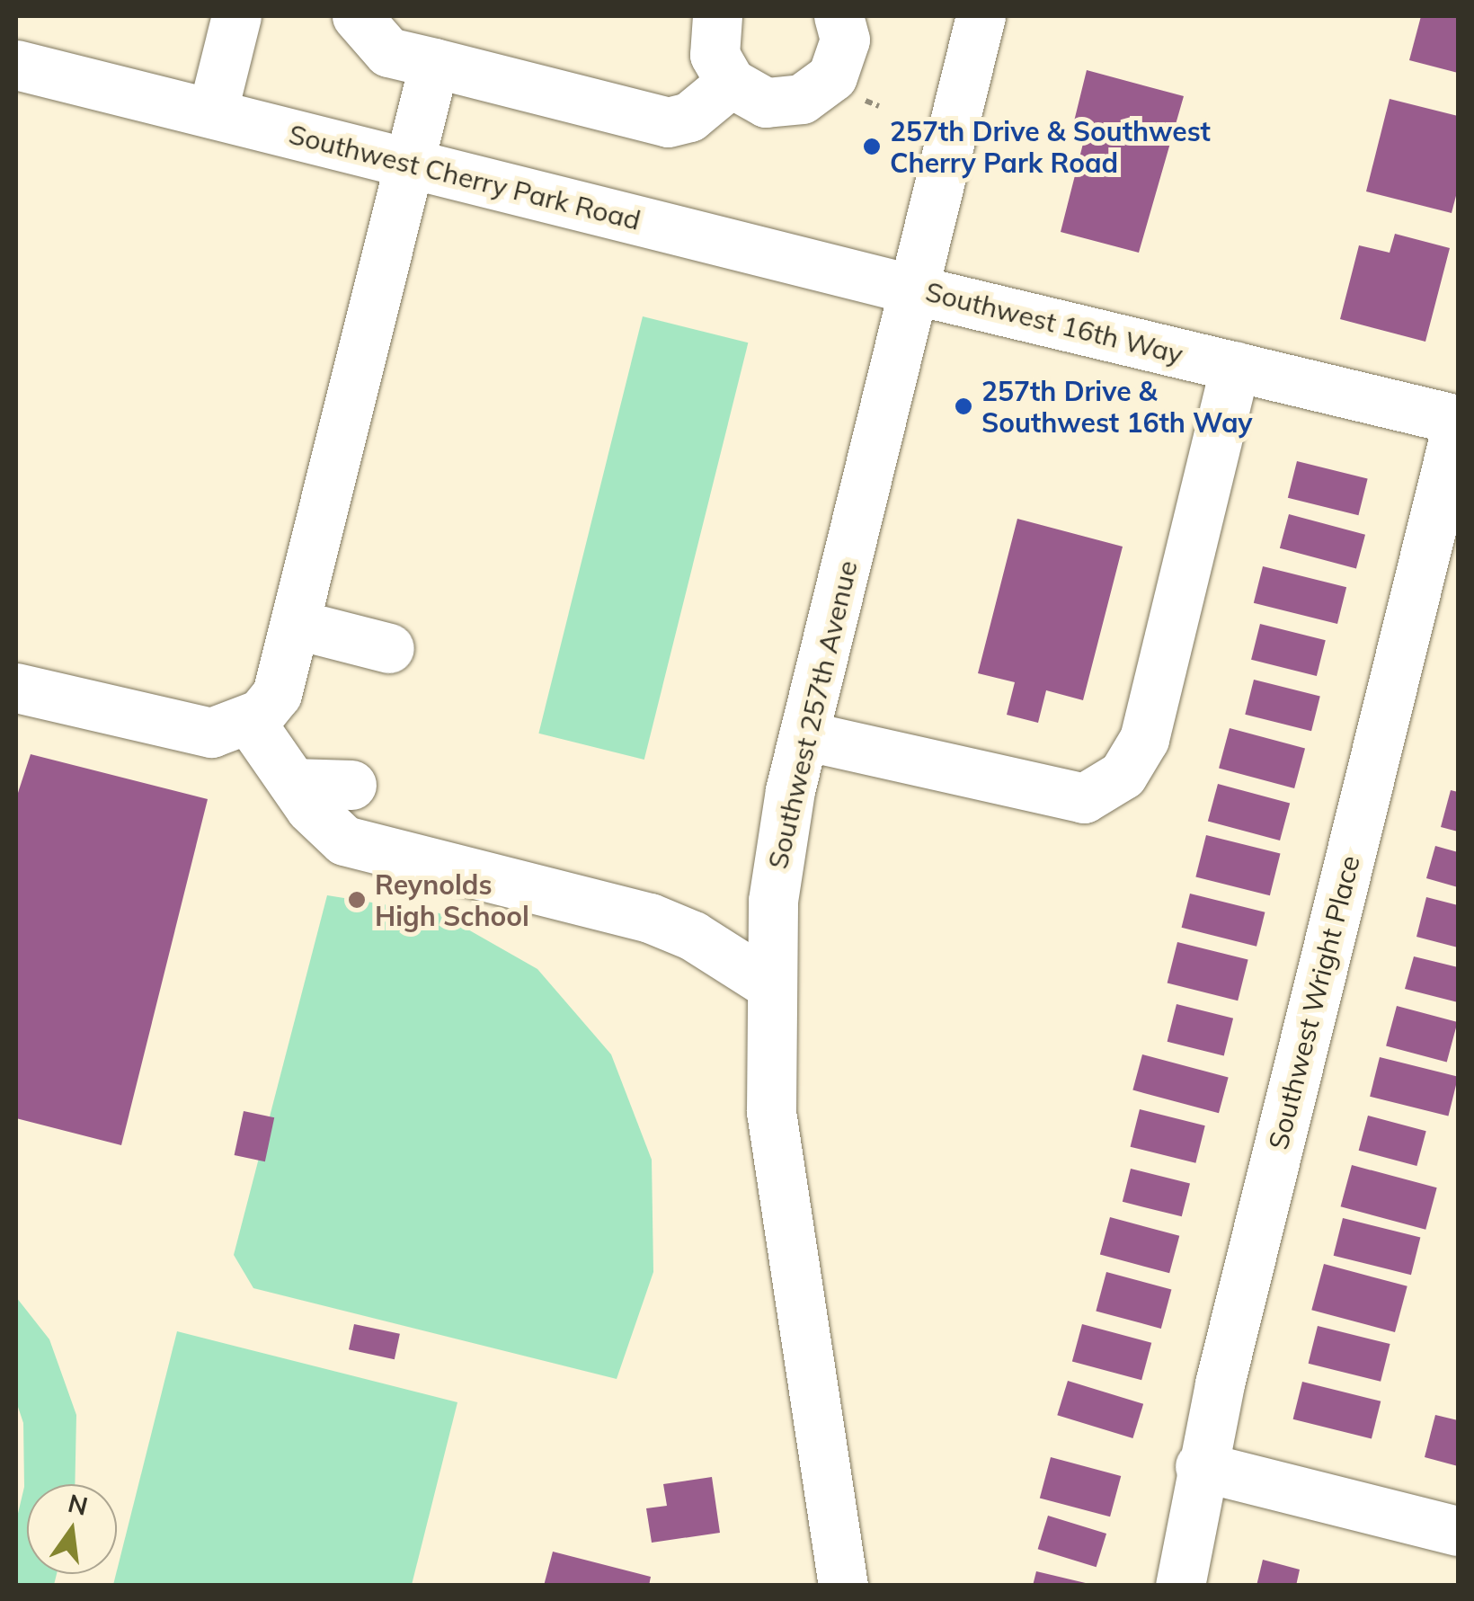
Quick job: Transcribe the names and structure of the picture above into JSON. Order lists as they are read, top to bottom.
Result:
{
  "streets": {
    "main road": [
      "Southwest Cherry Park Road",
      "Southwest 16th Way",
      "Southwest 257th Avenue",
      "Southwest Wright Place"
    ]
  },
  "crossings": [
    ["Southwest Cherry Park Road", "Southwest 16th Way"],
    ["Southwest Cherry Park Road", "Southwest 257th Avenue"],
    ["Southwest 16th Way", "Southwest 257th Avenue"],
    ["Southwest 16th Way", "Southwest Wright Place"]
  ],
  "places": ["257th Drive & Southwest Cherry Park Road", "257th Drive & Southwest 16th Way", "Reynolds High School"],
  "north": "top"
}
